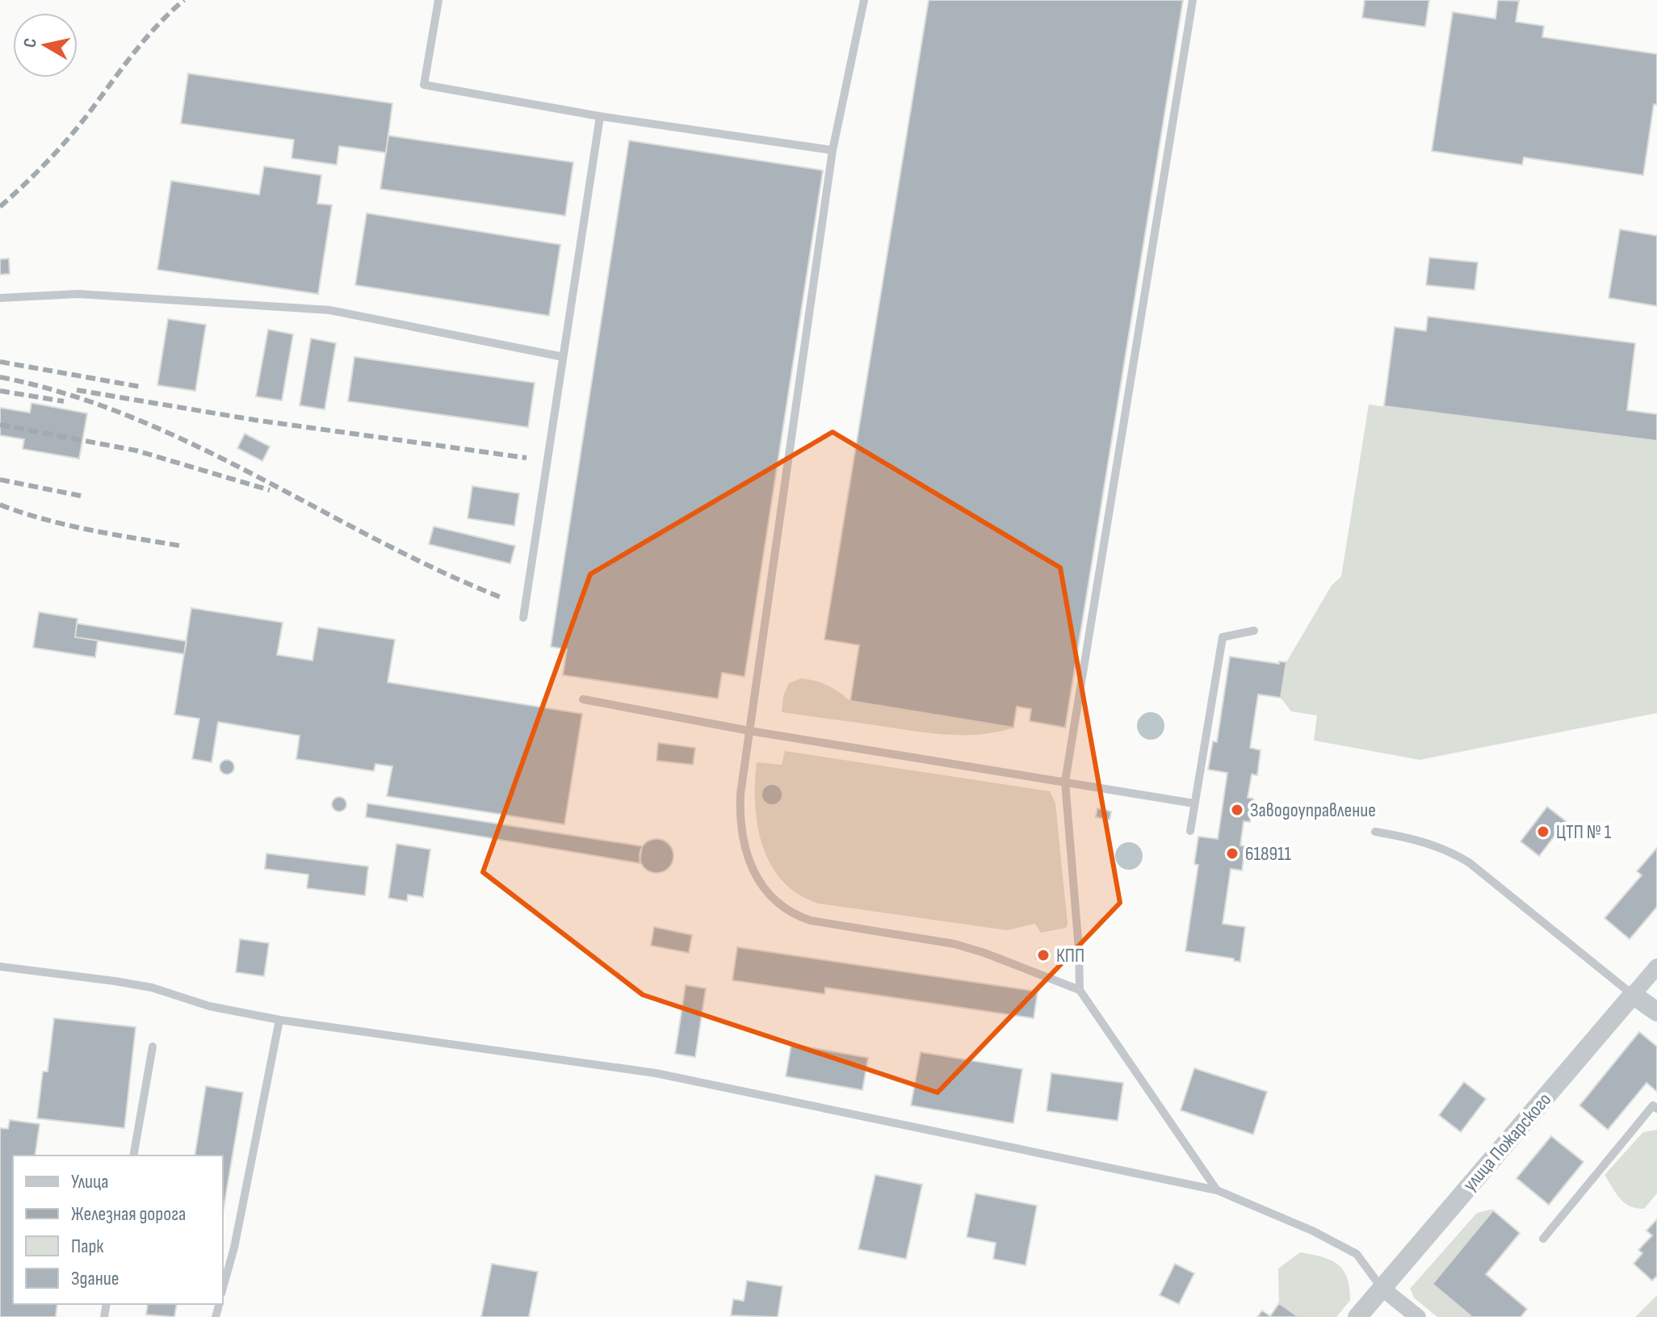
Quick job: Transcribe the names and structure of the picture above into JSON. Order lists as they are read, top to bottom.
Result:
{
  "streets": {
    "street": ["улица Пожарского"]
  },
  "places": [
    "Заводоуправление",
    "ЦТП № 1",
    "618911",
    "КПП"
  ],
  "legend": [
    "Улица",
    "Железная дорога",
    "Парк",
    "Здание"
  ],
  "north": "left"
}
